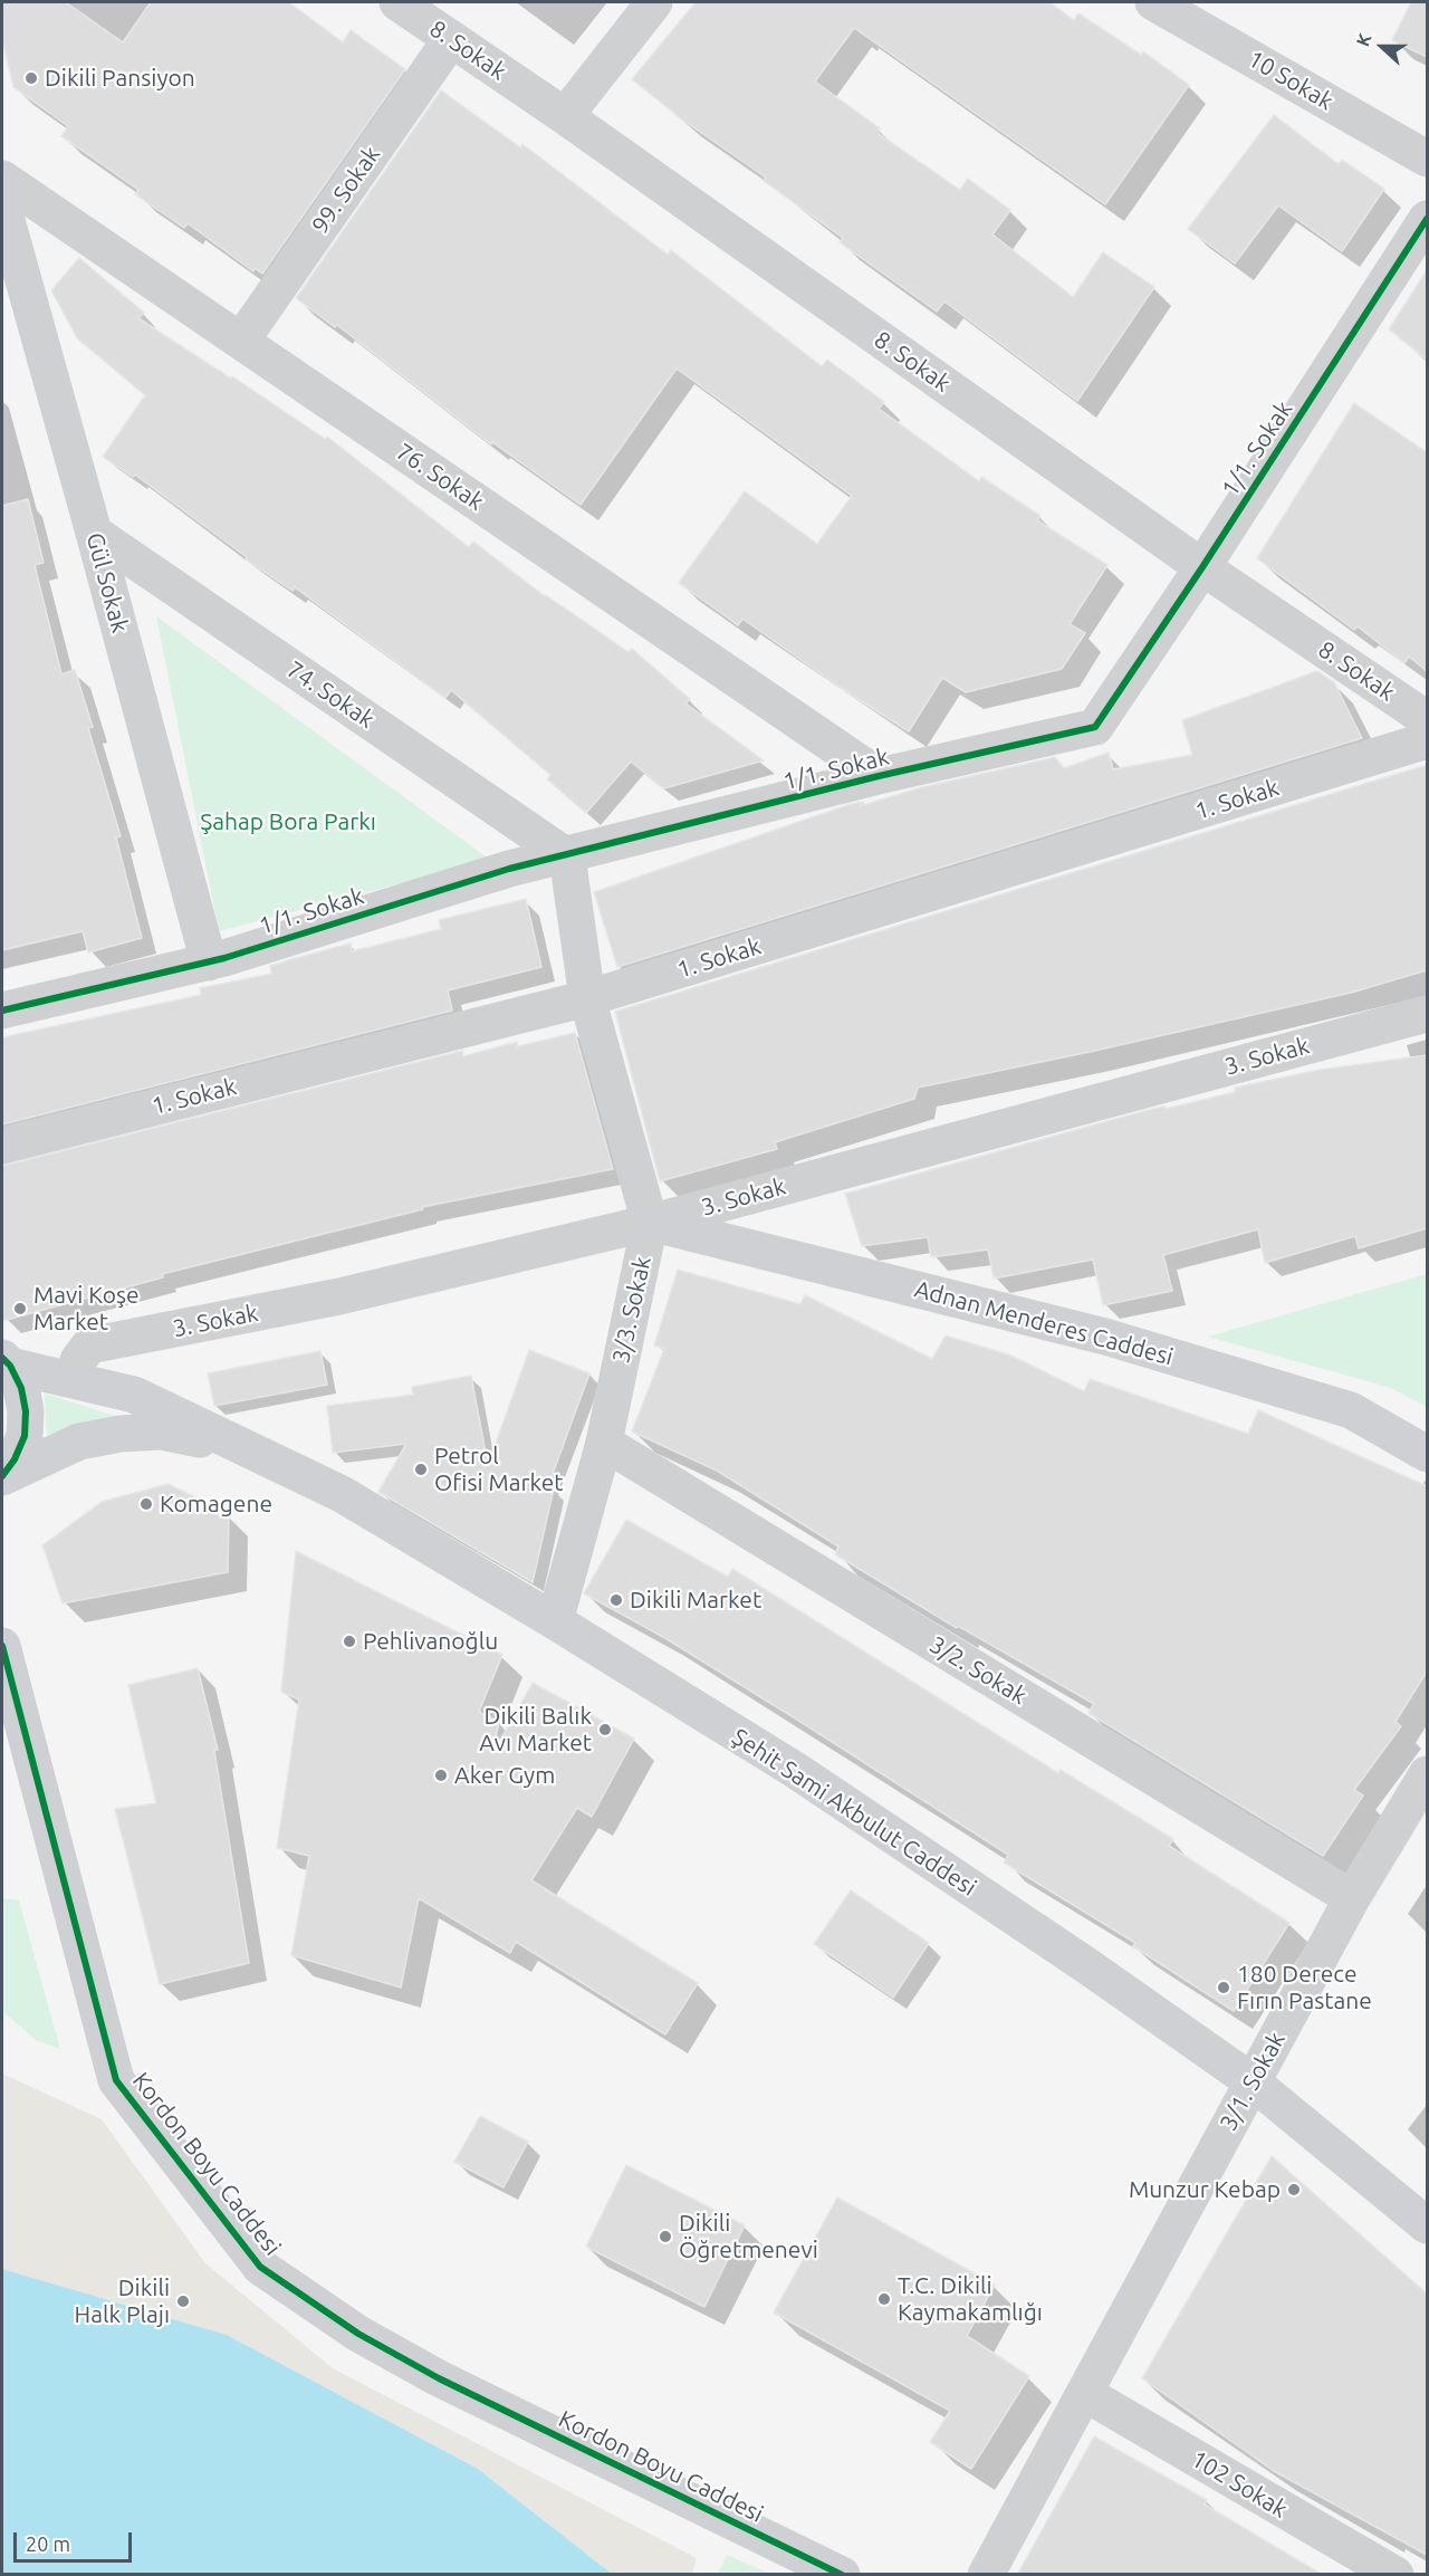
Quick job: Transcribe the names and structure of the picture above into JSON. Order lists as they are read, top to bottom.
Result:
{
  "streets": {
    "main road": ["Adnan Menderes Caddesi", "Şehit Sami Akbulut Caddesi", "Kordon Boyu Caddesi"],
    "street": [
      "8. Sokak",
      "10 Sokak",
      "99. Sokak",
      "1/1. Sokak",
      "76. Sokak",
      "Gül Sokak",
      "74. Sokak",
      "1. Sokak",
      "3. Sokak",
      "3/3. Sokak",
      "3/2. Sokak",
      "3/1. Sokak",
      "102 Sokak"
    ]
  },
  "crossings": [
    ["8. Sokak", "99. Sokak"],
    ["8. Sokak", "1/1. Sokak"],
    ["99. Sokak", "76. Sokak"],
    ["1/1. Sokak", "76. Sokak"],
    ["1/1. Sokak", "Gül Sokak"],
    ["1/1. Sokak", "74. Sokak"],
    ["1/1. Sokak", "3/3. Sokak"],
    ["Gül Sokak", "74. Sokak"],
    ["74. Sokak", "3/3. Sokak"],
    ["1. Sokak", "3/3. Sokak"],
    ["3. Sokak", "3/3. Sokak"],
    ["3. Sokak", "Adnan Menderes Caddesi"],
    ["3. Sokak", "Şehit Sami Akbulut Caddesi"],
    ["3/3. Sokak", "Adnan Menderes Caddesi"],
    ["3/3. Sokak", "3/2. Sokak"],
    ["3/3. Sokak", "Şehit Sami Akbulut Caddesi"],
    ["3/2. Sokak", "3/1. Sokak"],
    ["Şehit Sami Akbulut Caddesi", "3/1. Sokak"],
    ["3/1. Sokak", "102 Sokak"]
  ],
  "parks": ["Şahap Bora Parkı"],
  "places": [
    "Dikili Pansiyon",
    "Mavi Koşe Market",
    "Petrol Ofisi Market",
    "Komagene",
    "Dikili Market",
    "Pehlivanoğlu",
    "Dikili Balık Avı Market",
    "Aker Gym",
    "180 Derece Fırın Pastane",
    "Munzur Kebap",
    "Dikili Öğretmenevi",
    "T.C. Dikili Kaymakamlığı",
    "Dikili Halk Plajı"
  ],
  "scale_bar": "20 m",
  "north": "left"
}
